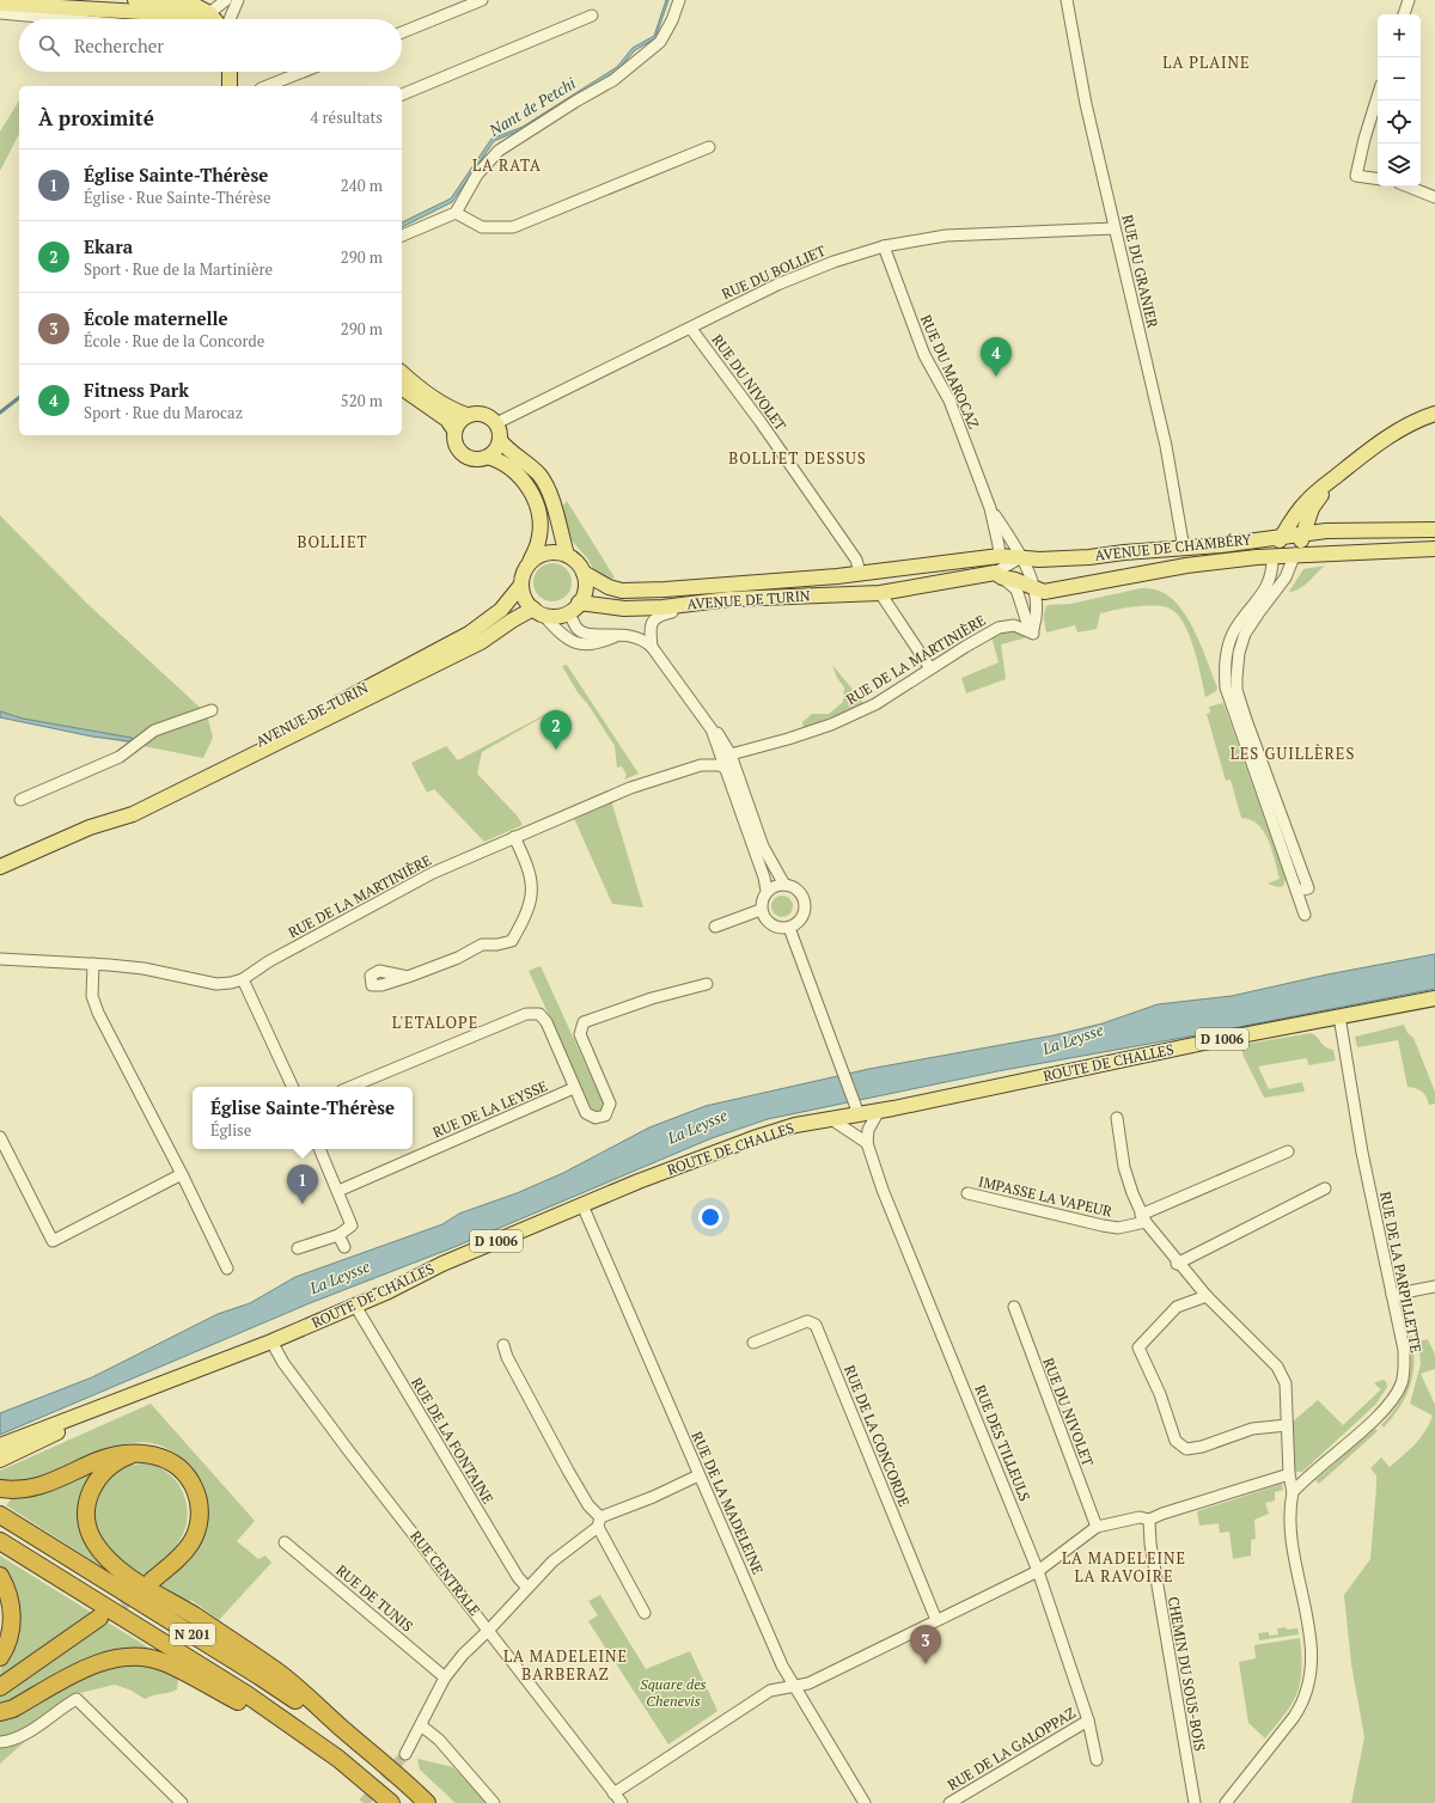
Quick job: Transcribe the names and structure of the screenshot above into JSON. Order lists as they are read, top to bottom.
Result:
{
  "streets": {
    "highway": ["N 201"],
    "main road": [
      "AVENUE DE CHAMBÉRY",
      "AVENUE DE TURIN",
      "D 1006",
      "ROUTE DE CHALLES"
    ],
    "street": [
      "RUE DU GRANIER",
      "RUE DU BOLLIET",
      "RUE DU MAROCAZ",
      "RUE DU NIVOLET",
      "RUE DE LA MARTINIÈRE",
      "RUE DE LA LEYSSE",
      "IMPASSE LA VAPEUR",
      "RUE DE LA PARPILLETTE",
      "RUE DE LA CONCORDE",
      "RUE DE LA FONTAINE",
      "RUE DES TILLEULS",
      "RUE DE LA MADELEINE",
      "RUE CENTRALE",
      "RUE DE TUNIS",
      "CHEMIN DU SOUS-BOIS",
      "RUE DE LA GALOPPAZ"
    ]
  },
  "crossings": [
    ["RUE DU GRANIER", "RUE DU BOLLIET"],
    ["RUE DU GRANIER", "AVENUE DE CHAMBÉRY"],
    ["RUE DU BOLLIET", "RUE DU MAROCAZ"],
    ["RUE DU BOLLIET", "RUE DU NIVOLET"],
    ["RUE DU MAROCAZ", "AVENUE DE CHAMBÉRY"],
    ["RUE DU MAROCAZ", "AVENUE DE TURIN"],
    ["RUE DU NIVOLET", "AVENUE DE TURIN"],
    ["AVENUE DE CHAMBÉRY", "AVENUE DE TURIN"],
    ["ROUTE DE CHALLES", "RUE DE LA PARPILLETTE"],
    ["ROUTE DE CHALLES", "RUE DE LA FONTAINE"],
    ["ROUTE DE CHALLES", "RUE DE LA MADELEINE"],
    ["ROUTE DE CHALLES", "RUE CENTRALE"],
    ["RUE DES TILLEULS", "RUE DE LA GALOPPAZ"]
  ],
  "districts": [
    "LA PLAINE",
    "LA RATA",
    "BOLLIET DESSUS",
    "BOLLIET",
    "LES GUILLÈRES",
    "L'ETALOPE",
    "LA MADELEINE LA RAVOIRE",
    "LA MADELEINE BARBERAZ"
  ],
  "water": ["Nant de Petchi", "La Leysse"],
  "parks": ["Square des Chenevis"],
  "page": {
    "map_buttons": ["+", "−"],
    "search": "Rechercher",
    "heading": ["À proximité", "4 résultats"],
    "list": [
      {
        "mark": "1",
        "name": "Église Sainte-Thérèse",
        "note": "Église · Rue Sainte-Thérèse",
        "value": "240 m"
      },
      {
        "mark": "2",
        "name": "Ekara",
        "note": "Sport · Rue de la Martinière",
        "value": "290 m"
      },
      {
        "mark": "3",
        "name": "École maternelle",
        "note": "École · Rue de la Concorde",
        "value": "290 m"
      },
      {
        "mark": "4",
        "name": "Fitness Park",
        "note": "Sport · Rue du Marocaz",
        "value": "520 m"
      }
    ],
    "pins": [
      "4",
      "2",
      "1",
      "3"
    ],
    "popup": ["Église Sainte-Thérèse", "Église"]
  }
}
